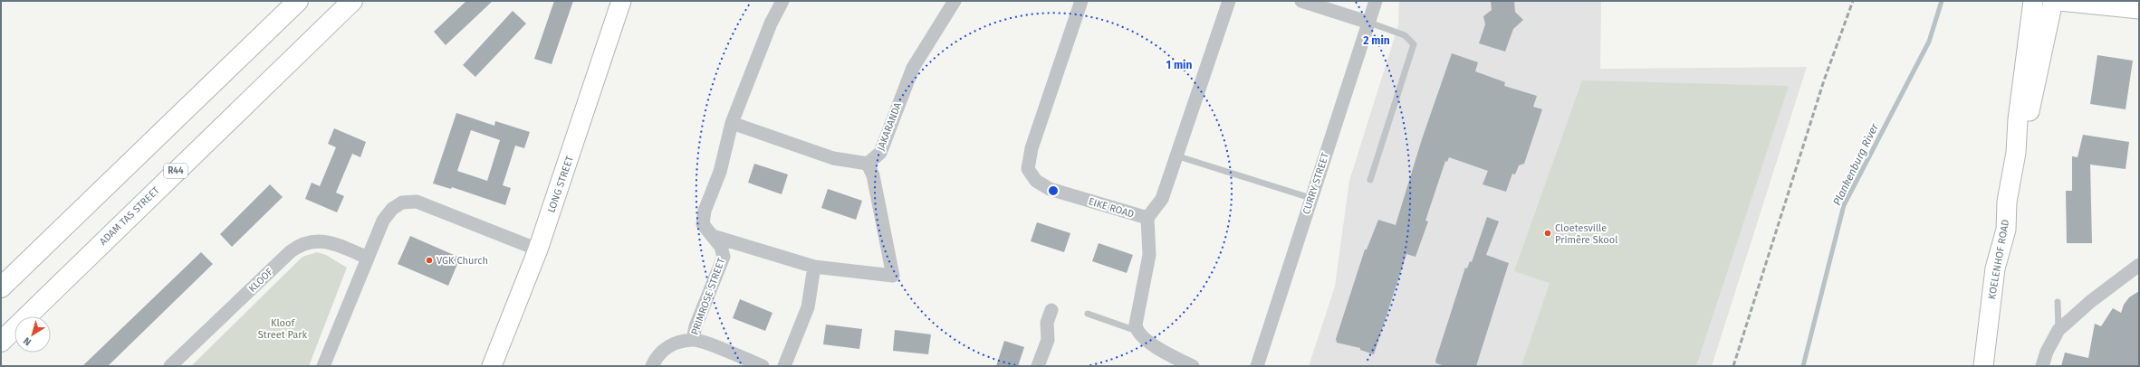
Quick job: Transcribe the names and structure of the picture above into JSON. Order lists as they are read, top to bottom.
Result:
{
  "streets": {
    "main road": [
      "R44",
      "LONG STREET",
      "ADAM TAS STREET",
      "KOELENHOF ROAD"
    ],
    "street": [
      "JAKARANDA",
      "CURRY STREET",
      "EIKE ROAD",
      "KLOOF",
      "PRIMROSE STREET"
    ]
  },
  "water": ["Plankenburg River"],
  "parks": ["Kloof Street Park"],
  "places": ["Cloetesville Primêre Skool", "VGK Church"],
  "north": "bottom left",
  "rings": ["2 min", "1 min"]
}
